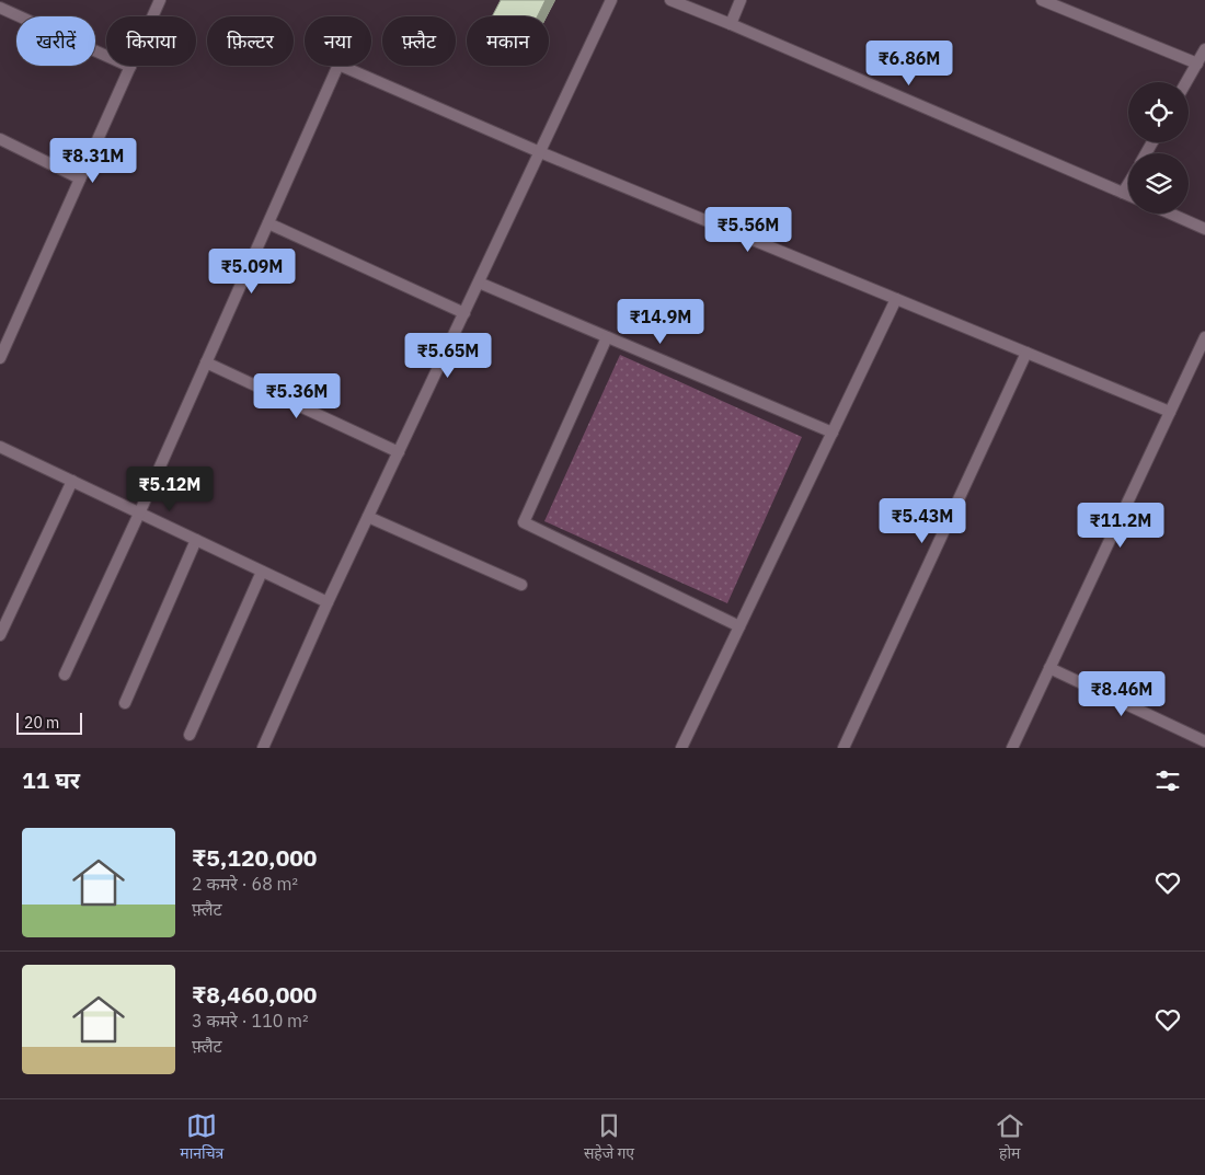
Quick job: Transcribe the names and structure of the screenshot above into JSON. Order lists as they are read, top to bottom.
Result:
{
  "scale_bar": "20 m",
  "page": {
    "chip": [
      "खरीदें",
      "किराया",
      "फ़िल्टर",
      "नया",
      "फ़्लैट",
      "मकान"
    ],
    "price": [
      "₹6.86M",
      "₹8.31M",
      "₹5.56M",
      "₹5.09M",
      "₹14.9M",
      "₹5.65M",
      "₹5.36M",
      "₹5.12M",
      "₹5.43M",
      "₹11.2M",
      "₹8.46M"
    ],
    "scale": "20 m",
    "heading": "11 घर",
    "list": [
      {
        "name": "₹5,120,000",
        "note": "2 कमरे · 68 m² · फ़्लैट"
      },
      {
        "name": "₹8,460,000",
        "note": "3 कमरे · 110 m² · फ़्लैट"
      }
    ],
    "tabs": ["मानचित्र", "सहेजे गए", "होम"]
  }
}
